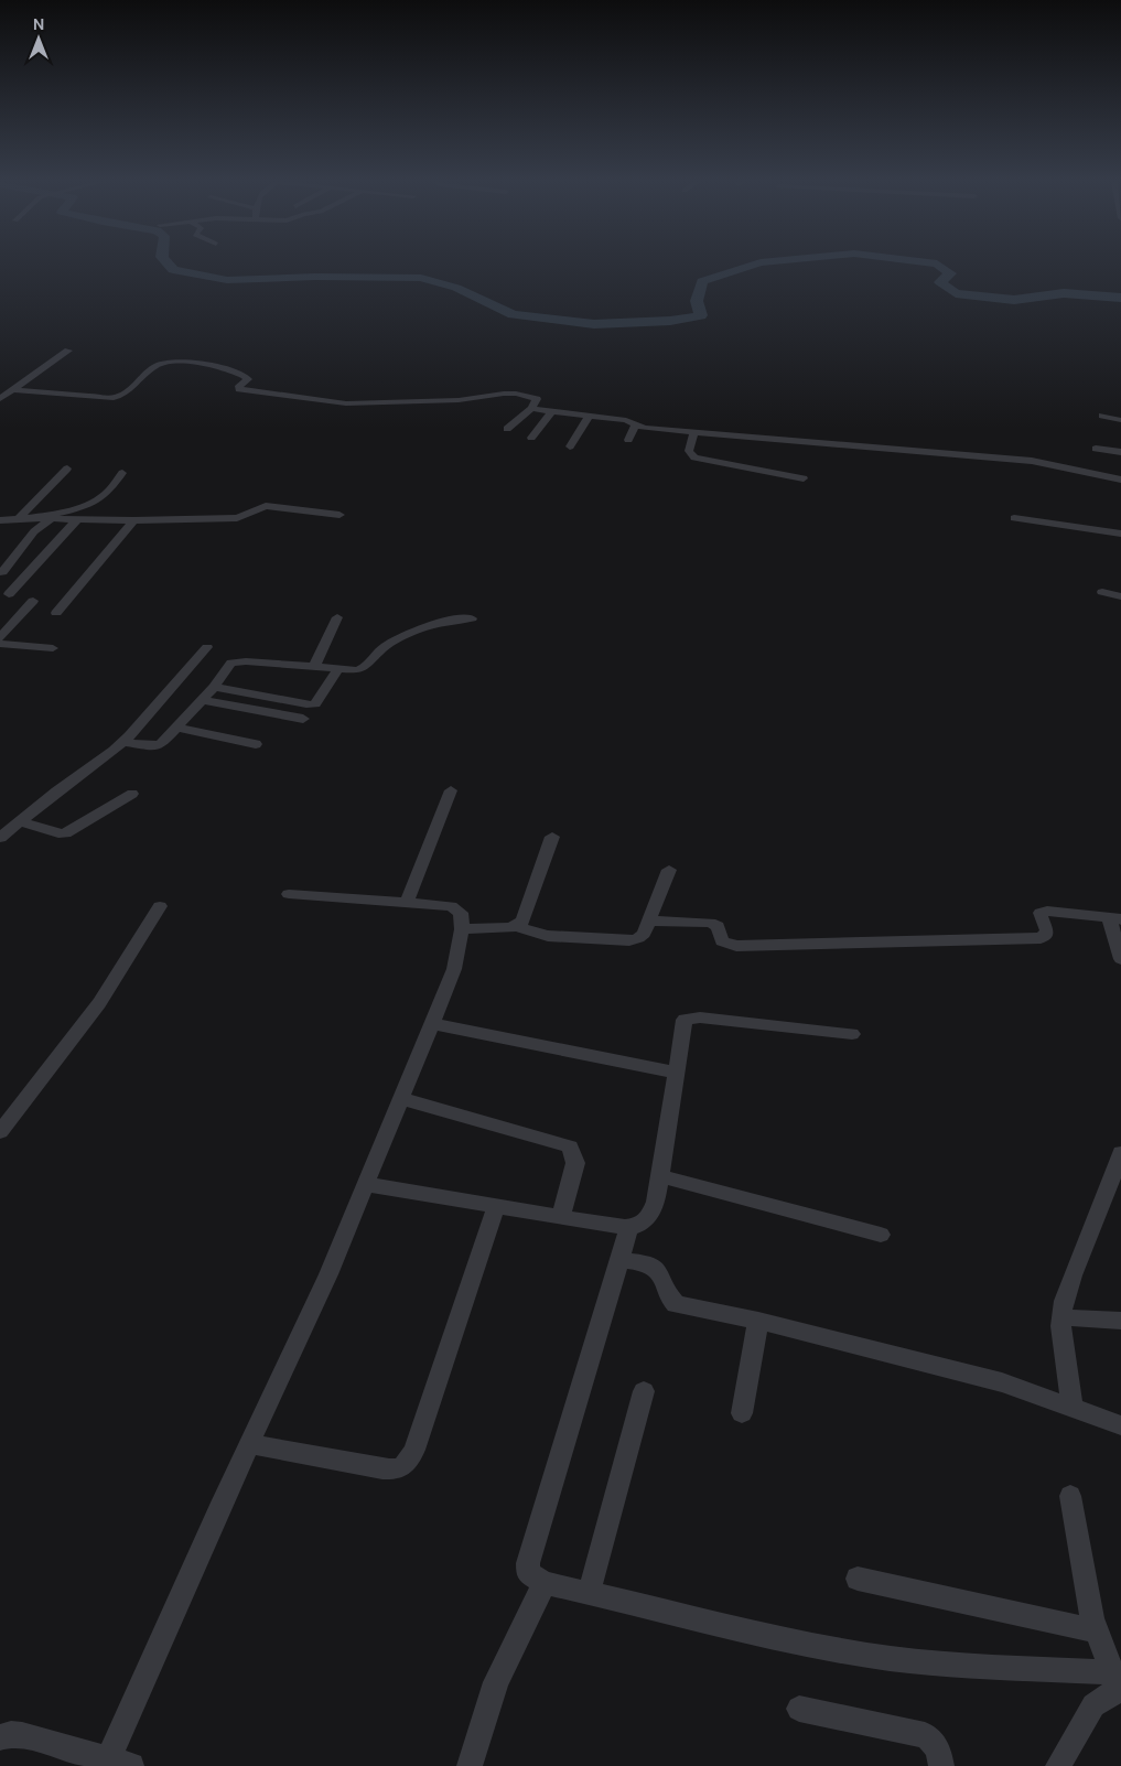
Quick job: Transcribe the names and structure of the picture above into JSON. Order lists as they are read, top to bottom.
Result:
{
  "north": "top"
}
